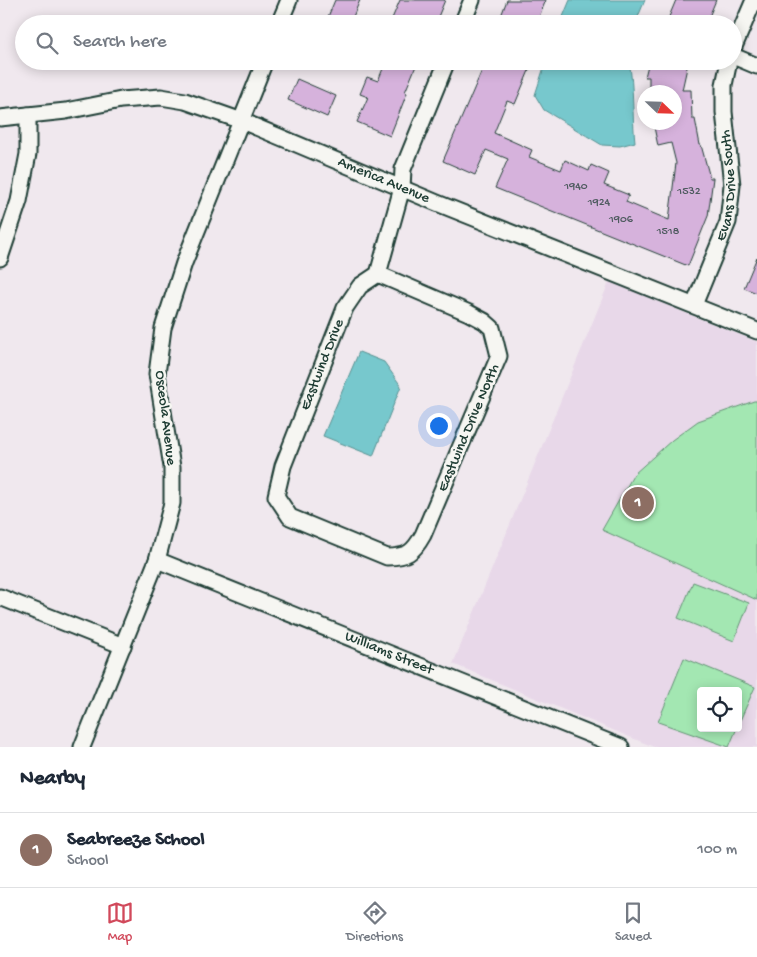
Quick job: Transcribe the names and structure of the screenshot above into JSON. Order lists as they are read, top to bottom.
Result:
{
  "streets": {
    "street": [
      "America Avenue",
      "Evans Drive South",
      "Eastwind Drive",
      "Osceola Avenue",
      "Eastwind Drive North",
      "Williams Street"
    ]
  },
  "crossings": [
    ["America Avenue", "Evans Drive South"],
    ["America Avenue", "Osceola Avenue"],
    ["Eastwind Drive", "Eastwind Drive North"],
    ["Osceola Avenue", "Williams Street"]
  ],
  "house_numbers": [
    "1940",
    "1532",
    "1924",
    "1906",
    "1518"
  ],
  "north": "bottom right",
  "page": {
    "search": "Search here",
    "pins": "1",
    "heading": "Nearby",
    "list": [
      {
        "mark": "1",
        "name": "Seabreeze School",
        "note": "School",
        "value": "100 m"
      }
    ],
    "nav": ["Map", "Directions", "Saved"]
  }
}
